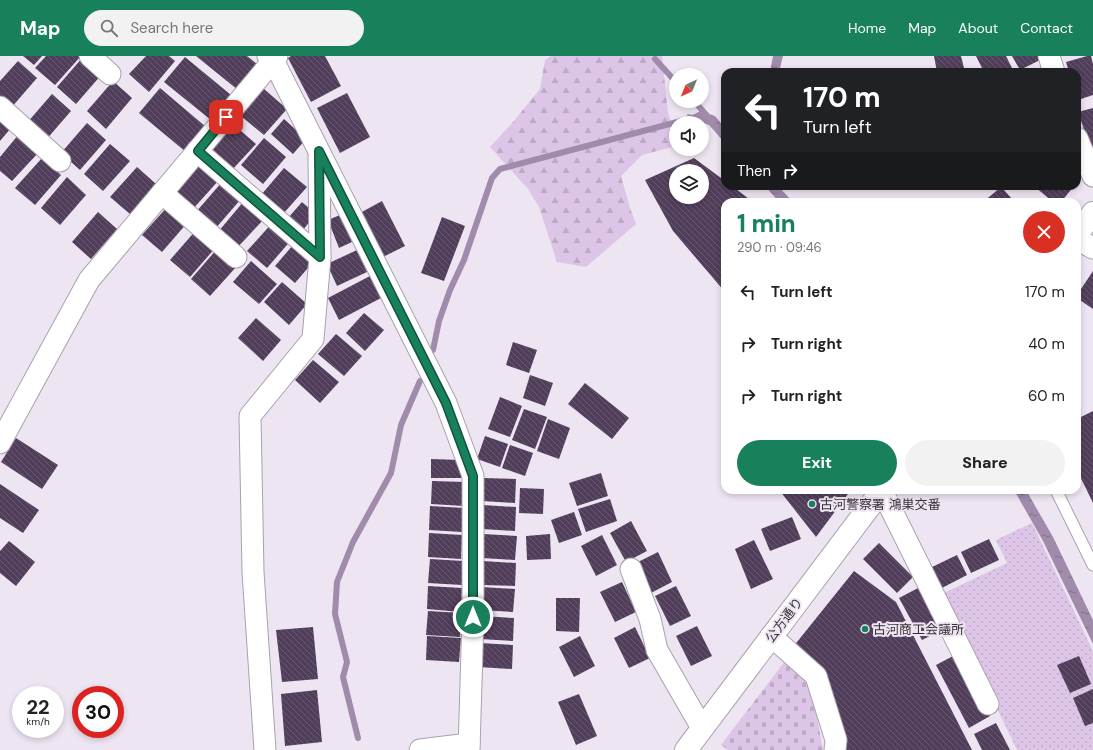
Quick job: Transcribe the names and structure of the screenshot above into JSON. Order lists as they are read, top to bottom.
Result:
{
  "streets": {
    "street": ["公方通り"]
  },
  "places": ["古河警察署 鴻巣交番", "古河商工会議所"],
  "north": "bottom left",
  "page": {
    "header": "Map",
    "search": "Search here",
    "nav": [
      "Home",
      "Map",
      "About",
      "Contact"
    ],
    "turn": ["170 m", "Turn left"],
    "then": "Then",
    "heading": ["1 min", "290 m · 09:46"],
    "list": [
      {
        "name": "Turn left",
        "value": "170 m"
      },
      {
        "name": "Turn right",
        "value": "40 m"
      },
      {
        "name": "Turn right",
        "value": "60 m"
      }
    ],
    "buttons": ["Exit", "Share"],
    "speed": "22 km/h",
    "limit": "30"
  }
}
